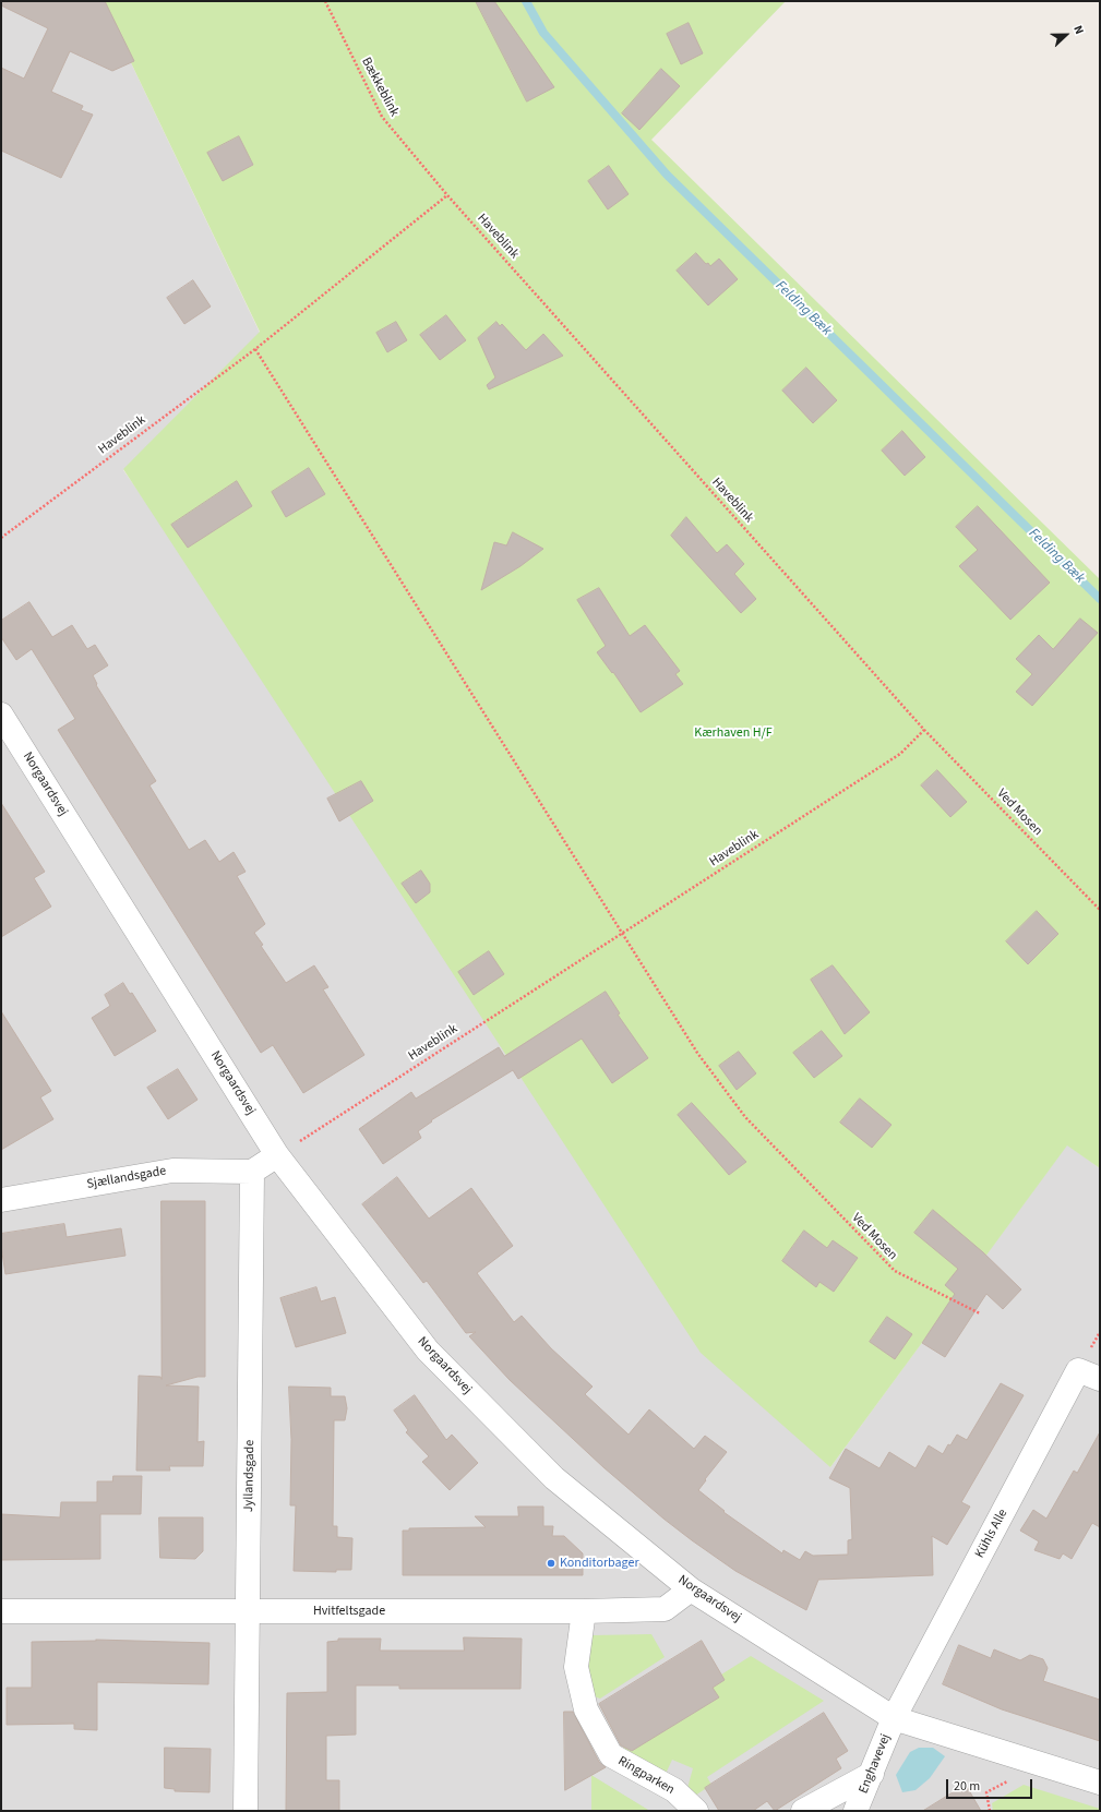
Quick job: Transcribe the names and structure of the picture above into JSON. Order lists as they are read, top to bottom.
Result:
{
  "streets": {
    "street": [
      "Norgaardsvej",
      "Sjællandsgade",
      "Jyllandsgade",
      "Kühls Alle",
      "Hvitfeltsgade",
      "Enghavevej",
      "Ringparken"
    ],
    "path": ["Bækkeblink", "Haveblink", "Ved Mosen"]
  },
  "crossings": [
    ["Bækkeblink", "Haveblink"],
    ["Haveblink", "Norgaardsvej"],
    ["Haveblink", "Ved Mosen"],
    ["Norgaardsvej", "Kühls Alle"],
    ["Norgaardsvej", "Hvitfeltsgade"],
    ["Norgaardsvej", "Enghavevej"],
    ["Sjællandsgade", "Jyllandsgade"],
    ["Jyllandsgade", "Hvitfeltsgade"],
    ["Kühls Alle", "Enghavevej"],
    ["Hvitfeltsgade", "Ringparken"]
  ],
  "water": ["Felding Bæk"],
  "parks": ["Kærhaven H/F"],
  "places": ["Konditorbager"],
  "scale_bar": "20 m",
  "north": "right"
}
